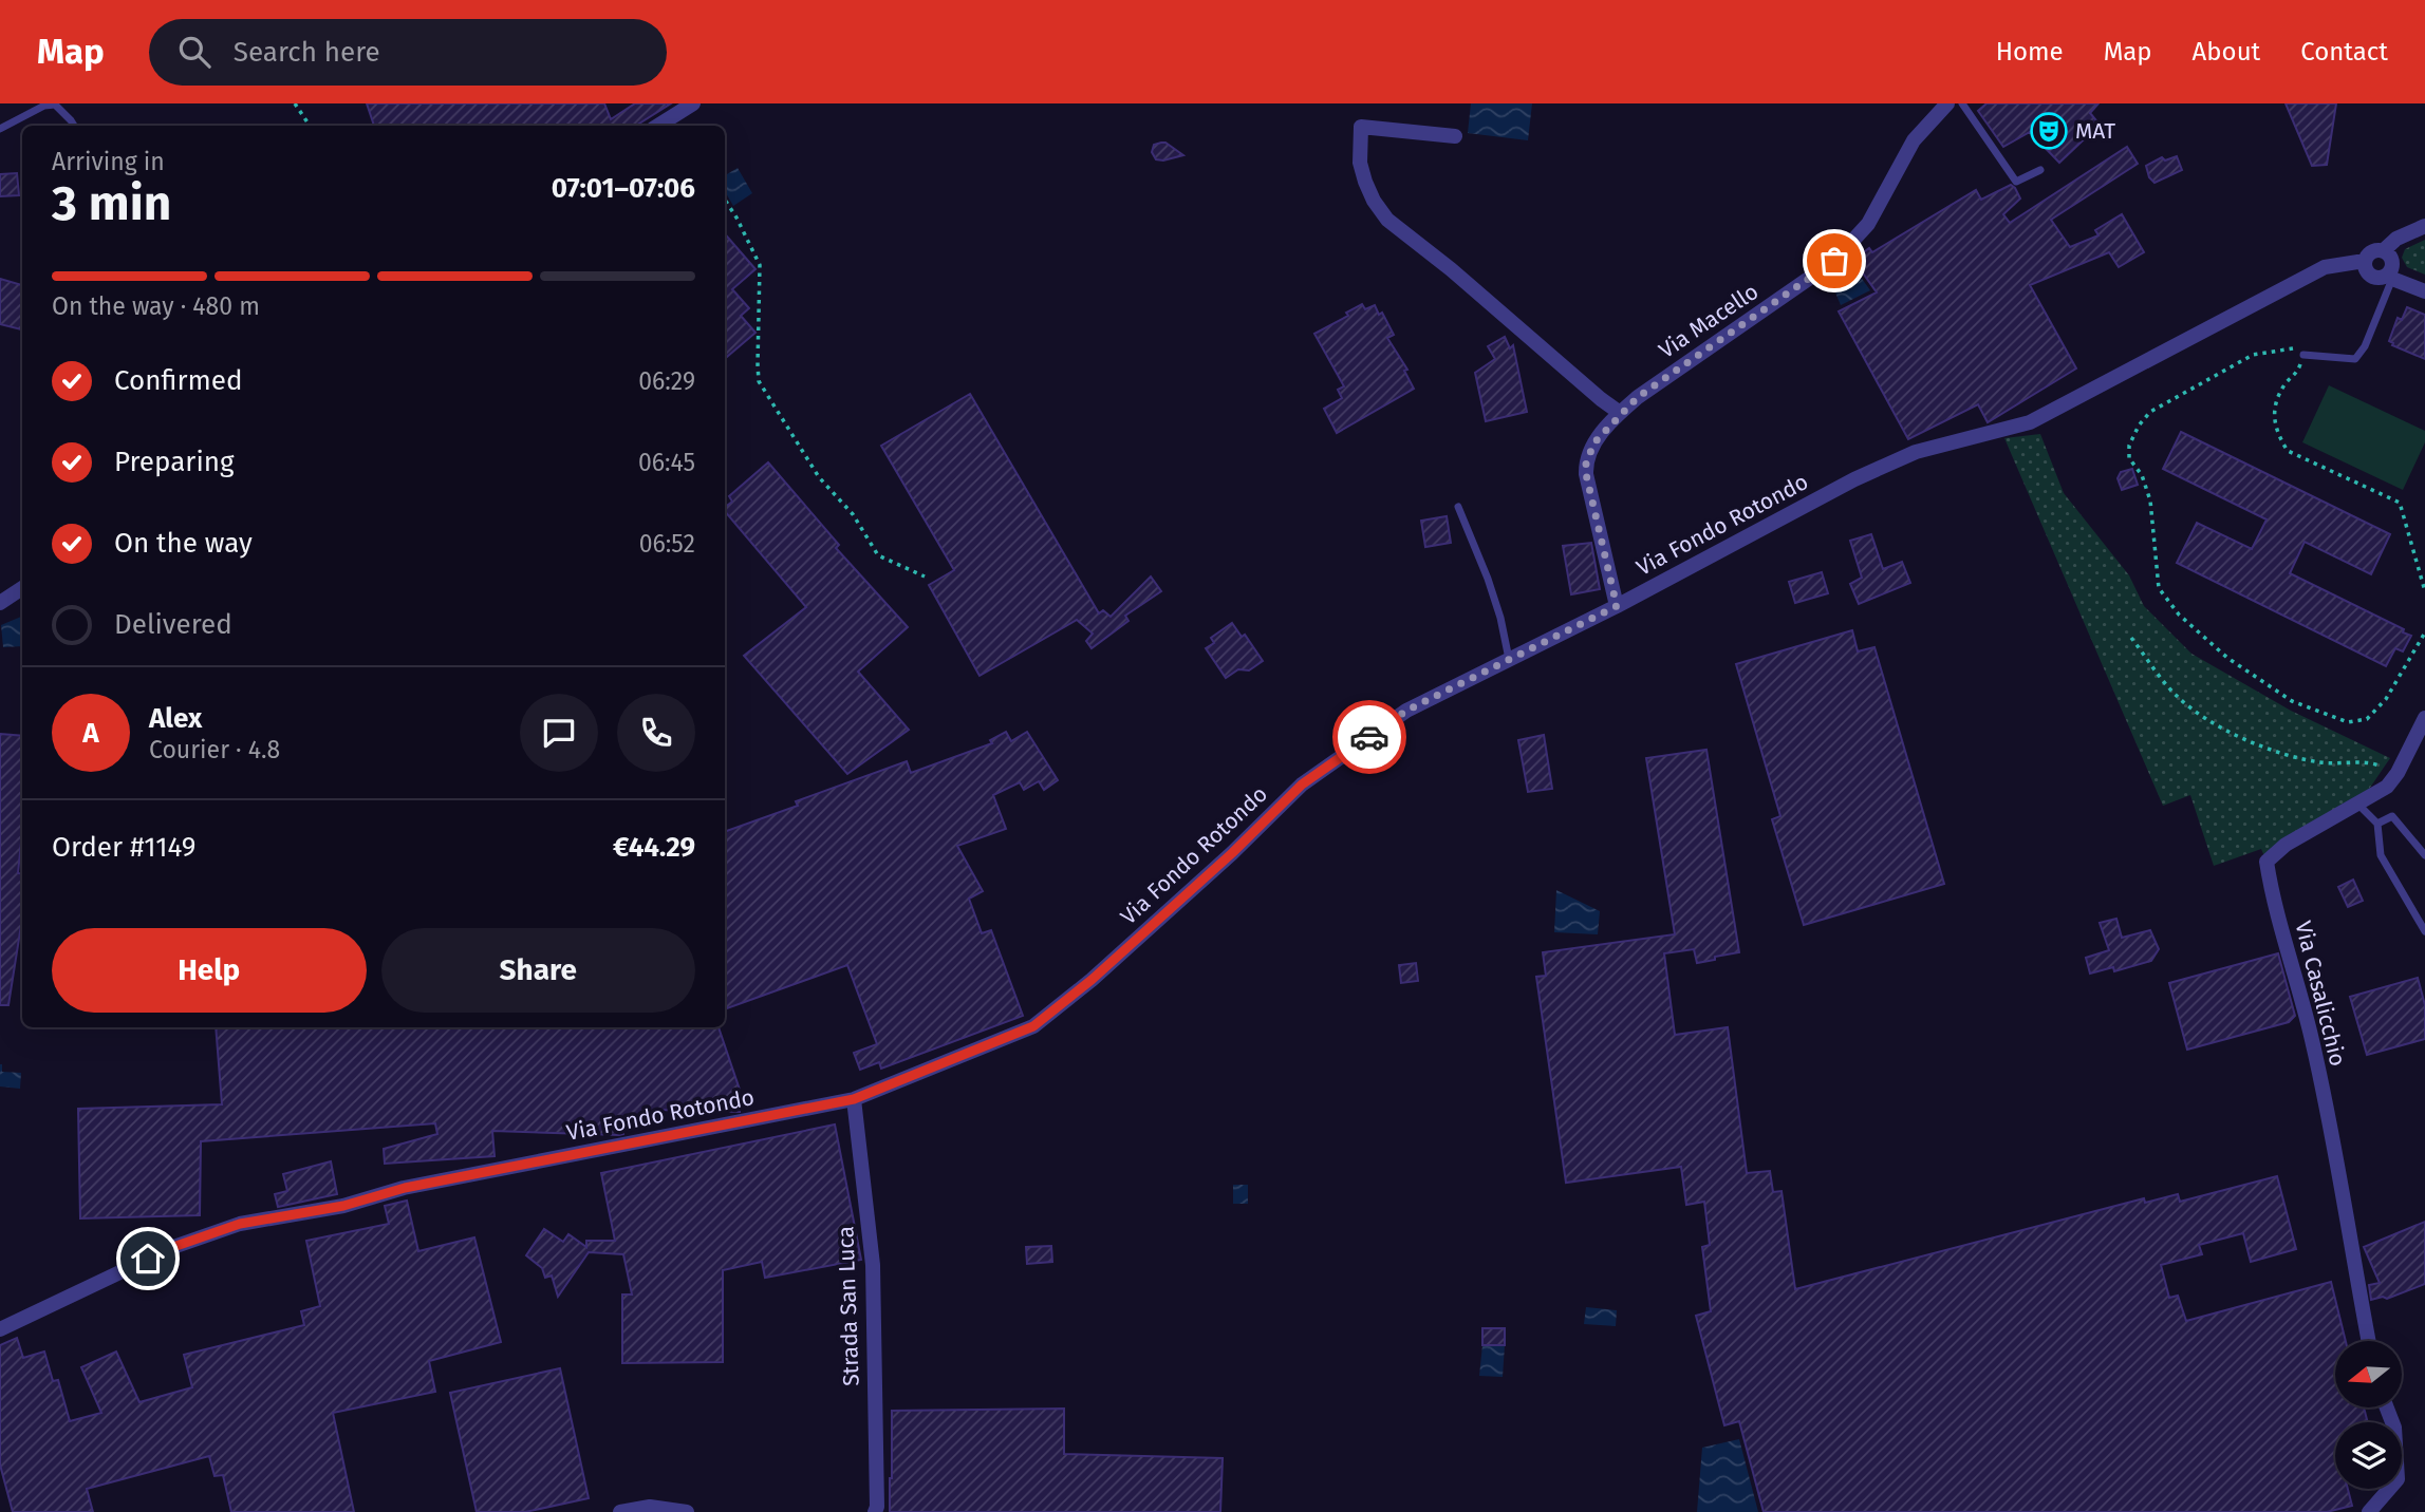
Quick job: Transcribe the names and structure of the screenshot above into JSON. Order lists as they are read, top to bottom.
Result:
{
  "streets": {
    "street": [
      "Via Macello",
      "Via Fondo Rotondo",
      "Via Casalicchio",
      "Strada San Luca"
    ]
  },
  "crossings": [
    ["Via Macello", "Via Fondo Rotondo"],
    ["Via Fondo Rotondo", "Strada San Luca"]
  ],
  "places": {
    "theatre": ["MAT"]
  },
  "north": "left",
  "page": {
    "header": "Map",
    "search": "Search here",
    "nav": [
      "Home",
      "Map",
      "About",
      "Contact"
    ],
    "heading": ["3 min", "Arriving in", "07:01–07:06"],
    "panel": [
      "Alex",
      "Courier · 4.8",
      "Order #1149",
      "€44.29"
    ],
    "bar": "On the way · 480 m",
    "list": [
      ["Confirmed", "06:29"],
      ["Preparing", "06:45"],
      ["On the way", "06:52"],
      "Delivered"
    ],
    "round": "A",
    "buttons": ["Help", "Share"]
  }
}
